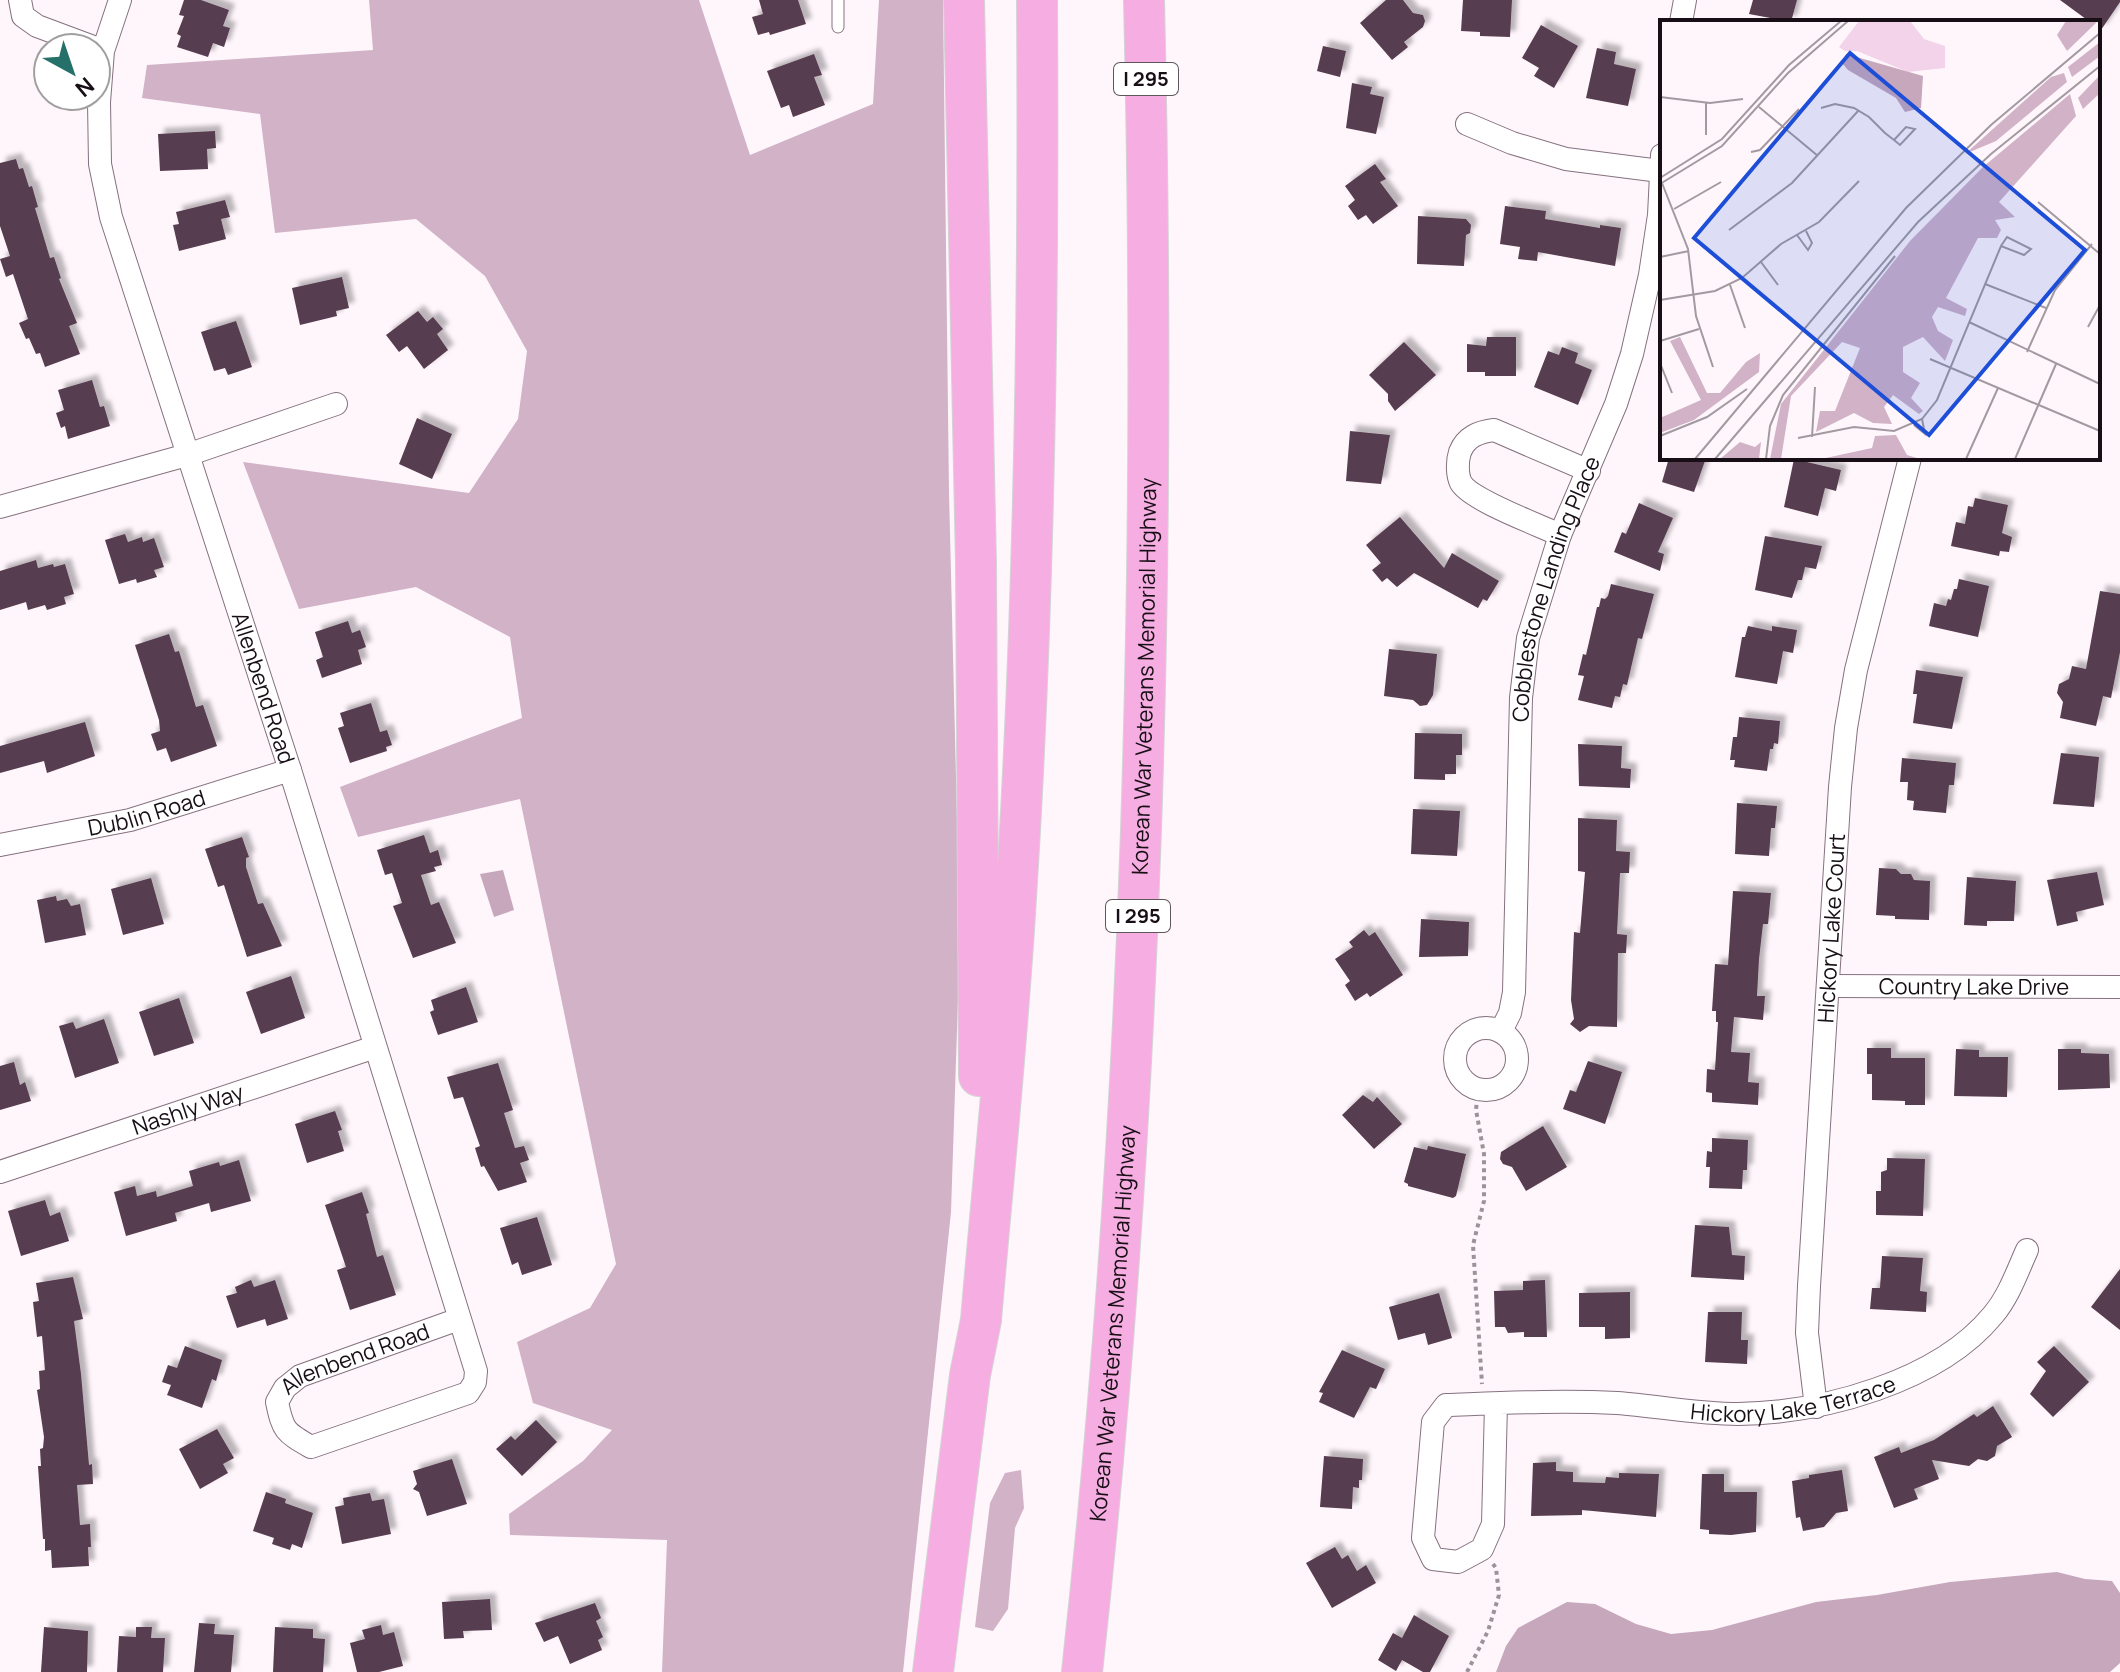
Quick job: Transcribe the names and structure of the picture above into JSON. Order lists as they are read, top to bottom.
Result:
{
  "streets": {
    "highway": ["I 295", "Korean War Veterans Memorial Highway"],
    "street": [
      "Cobblestone Landing Place",
      "Allenbend Road",
      "Dublin Road",
      "Hickory Lake Court",
      "Country Lake Drive",
      "Nashly Way",
      "Hickory Lake Terrace"
    ]
  },
  "crossings": [
    ["Allenbend Road", "Dublin Road"],
    ["Allenbend Road", "Nashly Way"],
    ["Hickory Lake Court", "Country Lake Drive"],
    ["Hickory Lake Court", "Hickory Lake Terrace"]
  ],
  "north": "bottom right"
}
